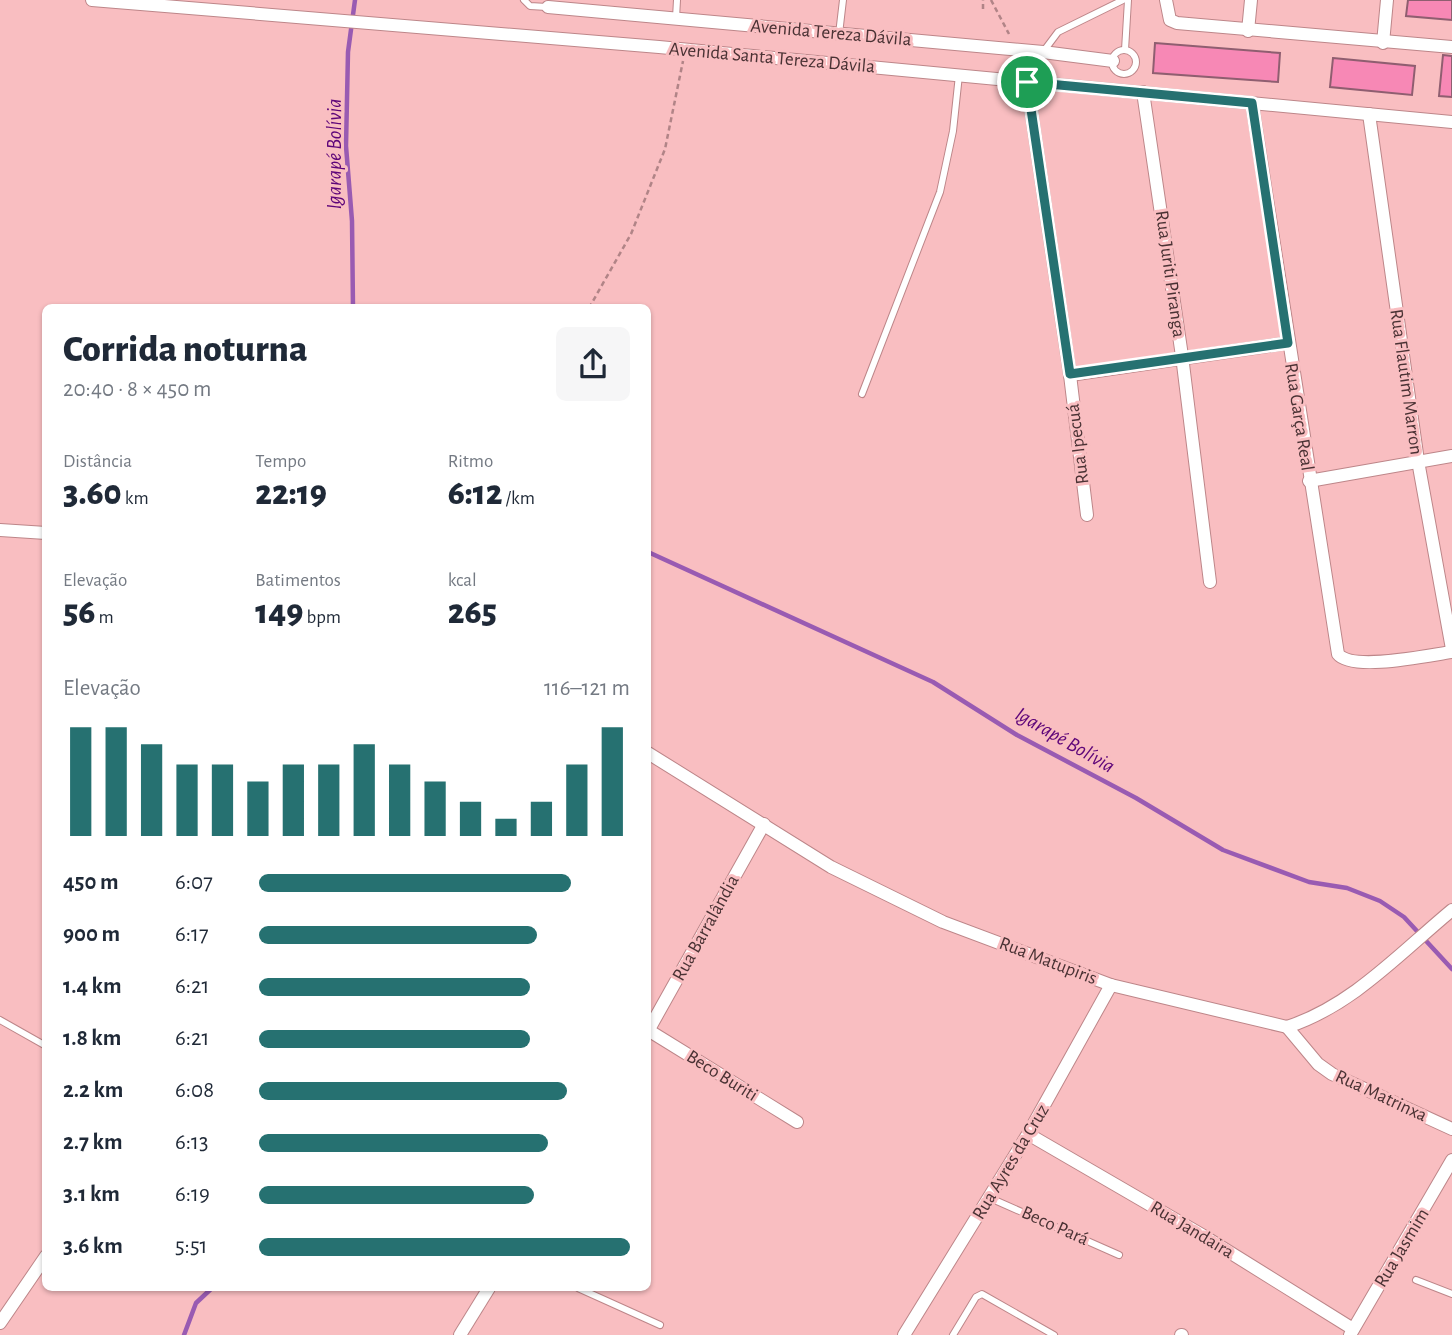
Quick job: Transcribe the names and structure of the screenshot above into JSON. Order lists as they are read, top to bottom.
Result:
{
  "streets": {
    "street": [
      "Avenida Tereza Dávila",
      "Avenida Santa Tereza Dávila",
      "Rua Juriti Piranga",
      "Rua Flautim Marron",
      "Rua Garça Real",
      "Rua Ipecuá",
      "Rua Barralândia",
      "Rua Matupiris",
      "Beco Buriti",
      "Rua Matrinxa",
      "Rua Ayres da Cruz",
      "Rua Jandaira",
      "Rua Jasmim"
    ],
    "lane": ["Beco Pará"]
  },
  "crossings": [
    ["Avenida Santa Tereza Dávila", "Rua Juriti Piranga"],
    ["Avenida Santa Tereza Dávila", "Rua Flautim Marron"],
    ["Avenida Santa Tereza Dávila", "Rua Garça Real"],
    ["Avenida Santa Tereza Dávila", "Rua Ipecuá"],
    ["Rua Flautim Marron", "Rua Garça Real"],
    ["Rua Barralândia", "Rua Matupiris"],
    ["Rua Matupiris", "Rua Matrinxa"],
    ["Rua Matupiris", "Rua Ayres da Cruz"],
    ["Rua Ayres da Cruz", "Beco Pará"],
    ["Rua Ayres da Cruz", "Rua Jandaira"],
    ["Rua Jandaira", "Rua Jasmim"]
  ],
  "water": ["Igarapé Bolívia"],
  "page": {
    "heading": ["Corrida noturna", "20:40 · 8 × 450 m"],
    "stats": [
      ["Distância", "3.60 km"],
      ["Tempo", "22:19"],
      ["Ritmo", "6:12 /km"],
      ["Elevação", "56 m"],
      ["Batimentos", "149 bpm"],
      ["kcal", "265"]
    ],
    "chart": ["Elevação", "116–121 m"],
    "list": [
      {
        "name": "450 m",
        "note": "6:07"
      },
      {
        "name": "900 m",
        "note": "6:17"
      },
      {
        "name": "1.4 km",
        "note": "6:21"
      },
      {
        "name": "1.8 km",
        "note": "6:21"
      },
      {
        "name": "2.2 km",
        "note": "6:08"
      },
      {
        "name": "2.7 km",
        "note": "6:13"
      },
      {
        "name": "3.1 km",
        "note": "6:19"
      },
      {
        "name": "3.6 km",
        "note": "5:51"
      }
    ]
  }
}
